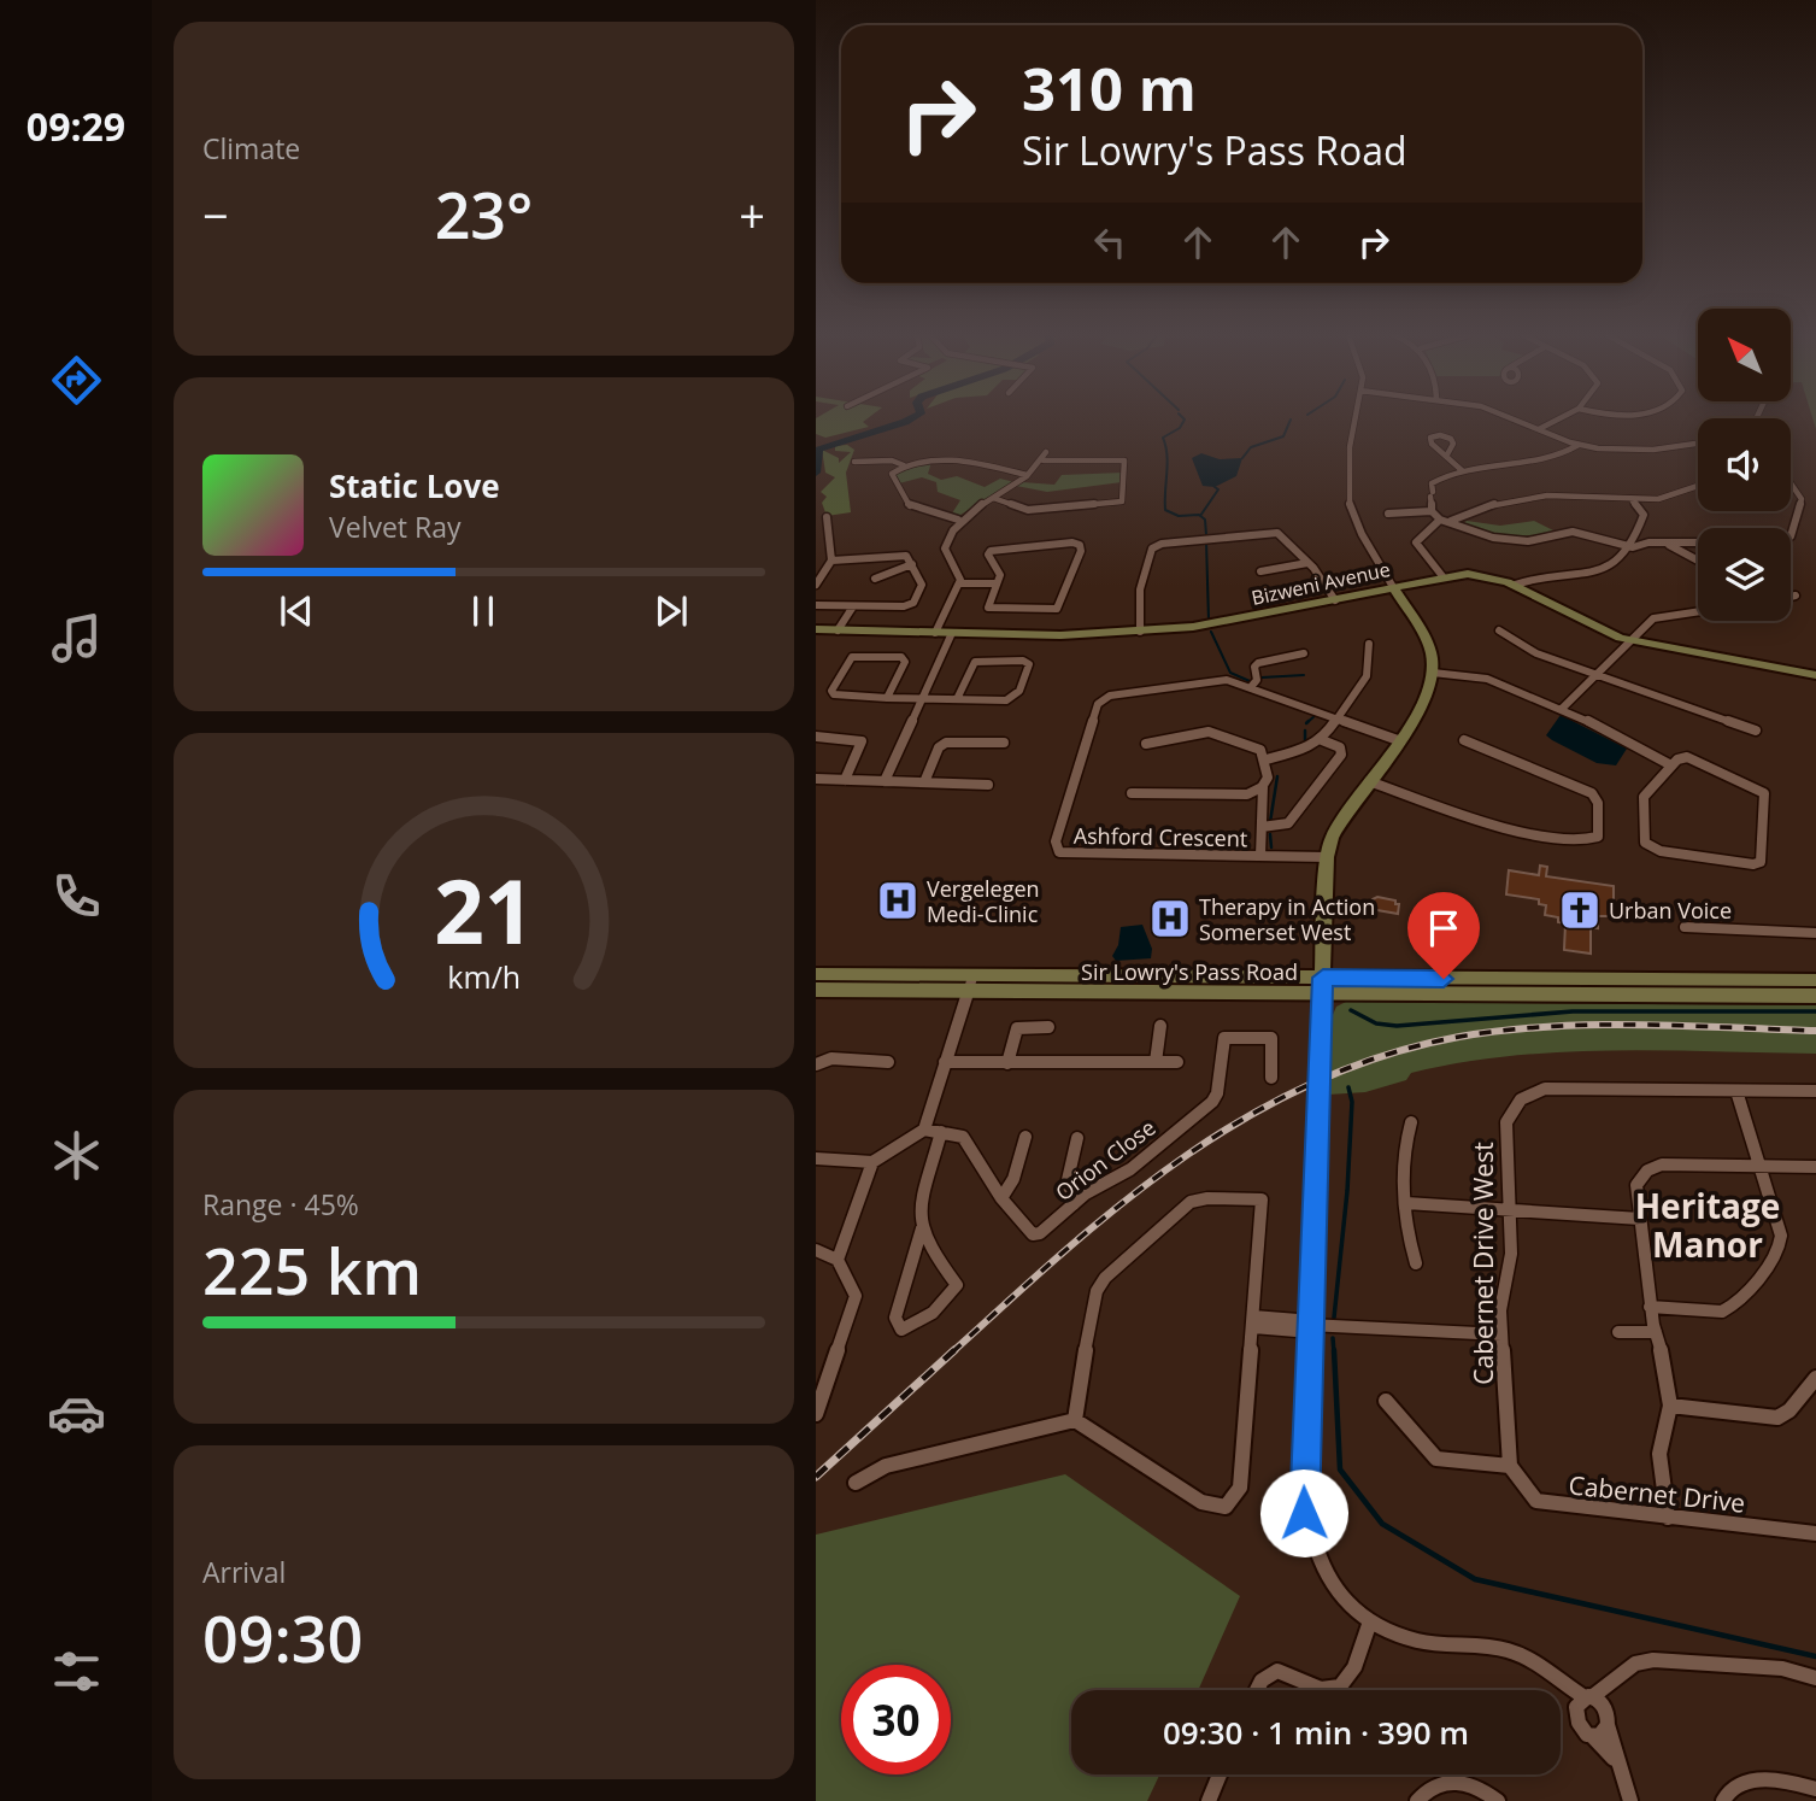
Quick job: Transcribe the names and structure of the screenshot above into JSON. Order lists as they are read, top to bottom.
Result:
{
  "streets": {
    "street": [
      "Bizweni Avenue",
      "Ashford Crescent",
      "Sir Lowry's Pass Road",
      "Orion Close",
      "Cabernet Drive West",
      "Cabernet Drive"
    ]
  },
  "crossings": [
    ["Cabernet Drive West", "Cabernet Drive"]
  ],
  "districts": ["Heritage Manor"],
  "places": {
    "hospital": ["Vergelegen Medi-Clinic", "Therapy in Action Somerset West"],
    "church": ["Urban Voice"]
  },
  "north": "top left",
  "page": {
    "tabs": "09:29",
    "tile": [
      "Climate",
      ["Range · 45%", "225 km"],
      ["Arrival", "09:30"]
    ],
    "turn": ["310 m", "Sir Lowry's Pass Road"],
    "heat": ["−", "23°", "+"],
    "song": ["Static Love", "Velvet Ray"],
    "limit": "30",
    "trip": "09:30 · 1 min · 390 m",
    "gauge": ["21", "km/h"]
  }
}
